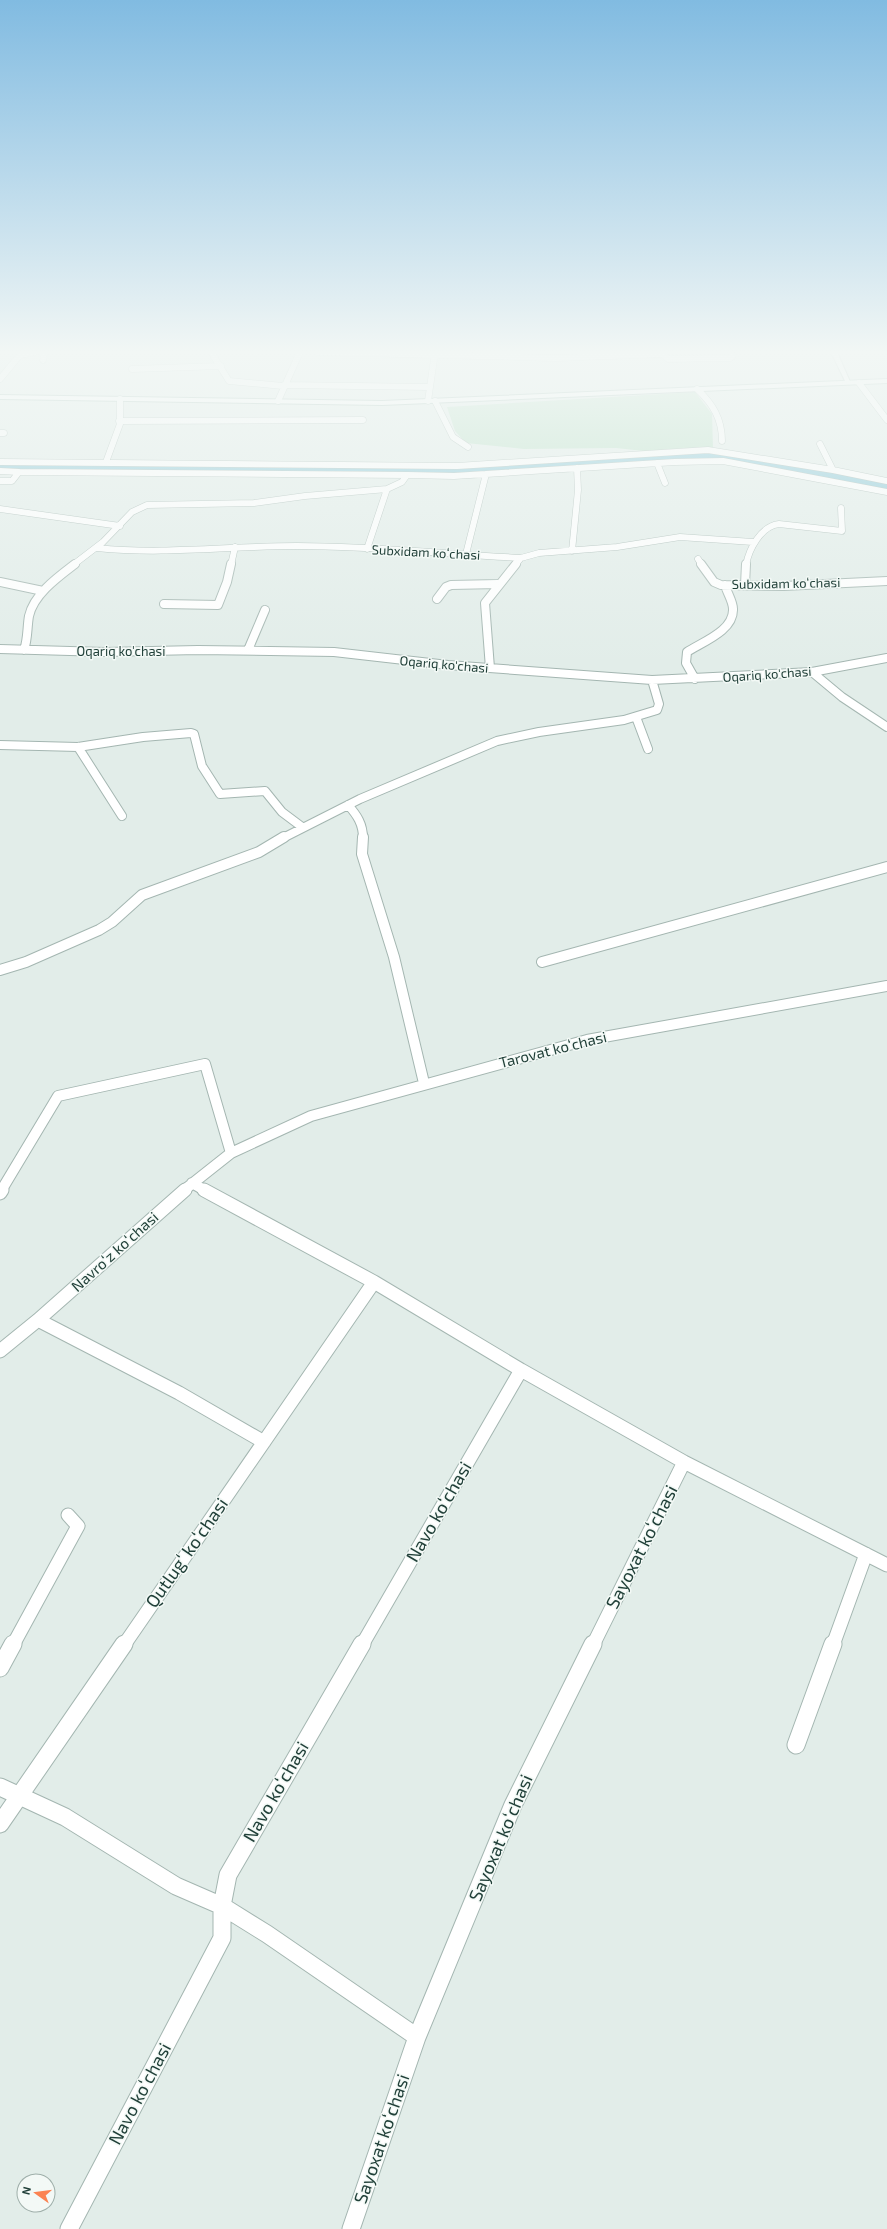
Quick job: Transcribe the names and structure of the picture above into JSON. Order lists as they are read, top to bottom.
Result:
{
  "streets": {
    "street": [
      "Subxidam koʻchasi",
      "Oqariq ko'chasi",
      "Tarovat koʻchasi",
      "Navroʻz koʻchasi",
      "Navo koʻchasi",
      "Sayoxat koʻchasi",
      "Qutlugʻ koʻchasi"
    ]
  },
  "crossings": [
    ["Tarovat koʻchasi", "Navroʻz koʻchasi"]
  ],
  "north": "left"
}
